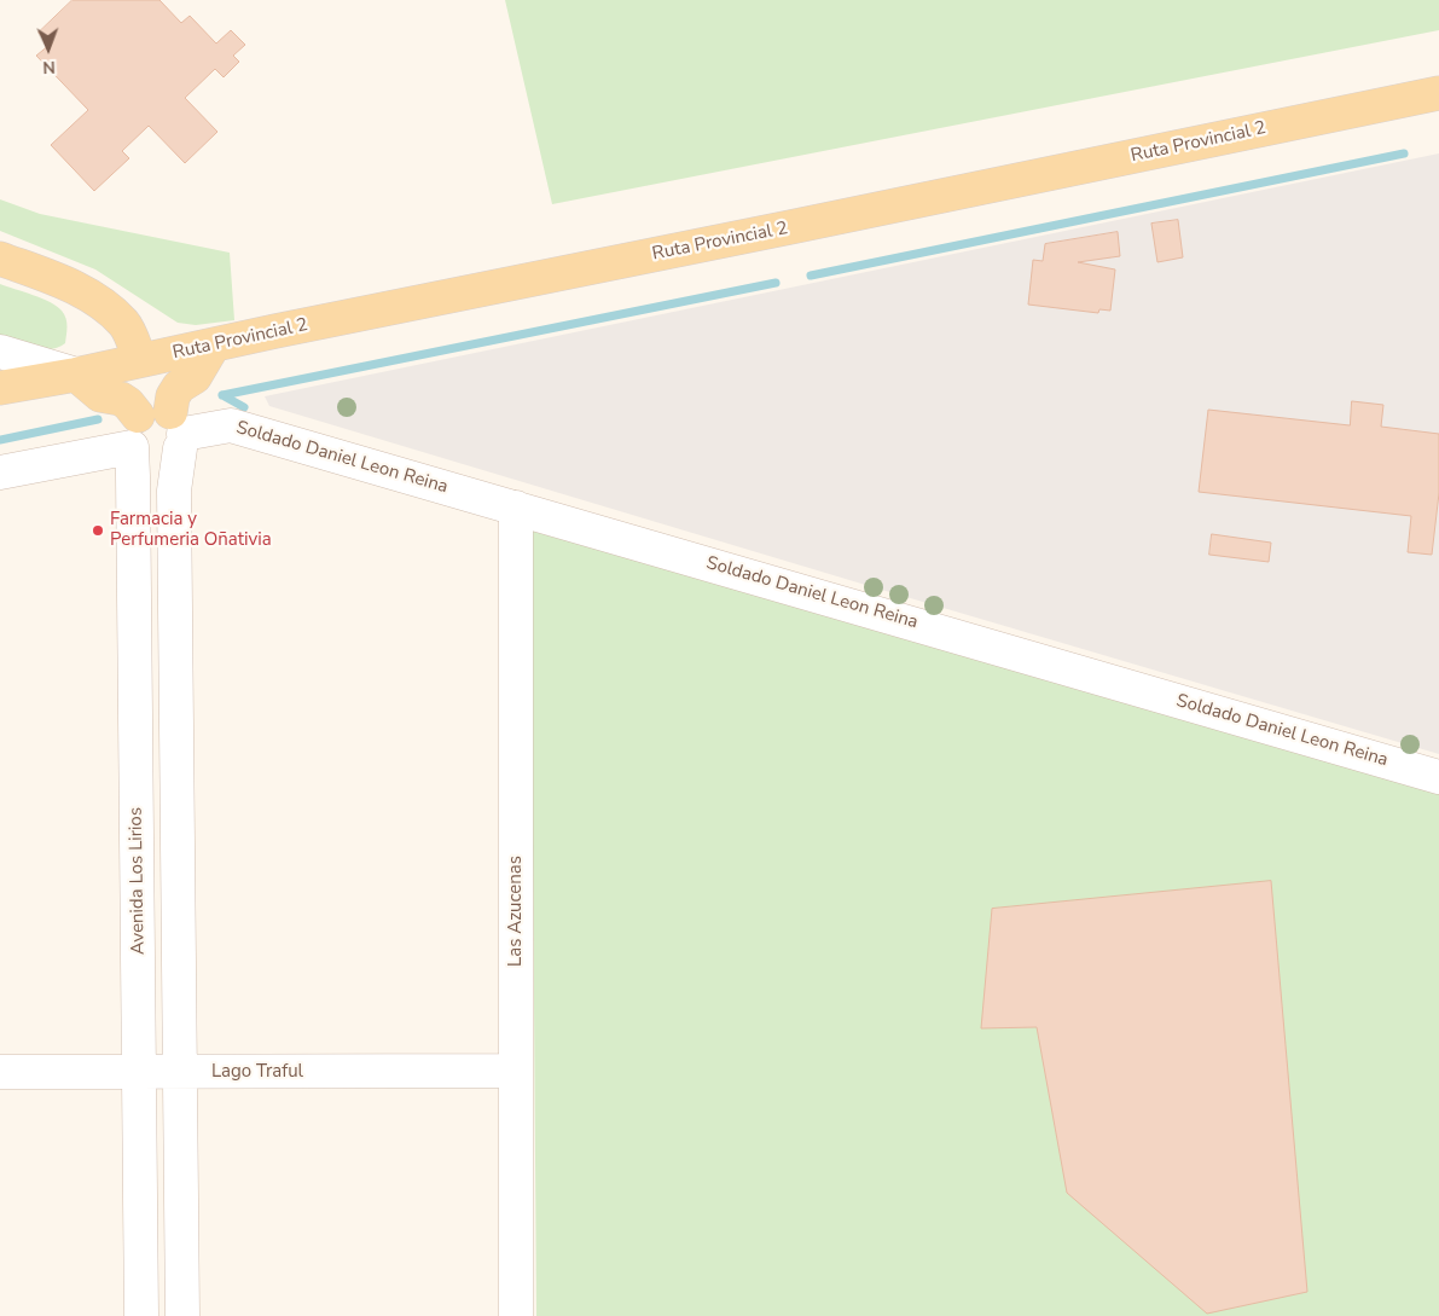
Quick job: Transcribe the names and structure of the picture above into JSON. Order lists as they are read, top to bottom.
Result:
{
  "streets": {
    "main road": ["Ruta Provincial 2"],
    "street": [
      "Soldado Daniel Leon Reina",
      "Avenida Los Lirios",
      "Las Azucenas",
      "Lago Traful"
    ]
  },
  "crossings": [
    ["Soldado Daniel Leon Reina", "Avenida Los Lirios"],
    ["Soldado Daniel Leon Reina", "Las Azucenas"],
    ["Avenida Los Lirios", "Lago Traful"],
    ["Las Azucenas", "Lago Traful"]
  ],
  "places": ["Farmacia y Perfumeria Oñativia"],
  "north": "bottom"
}
